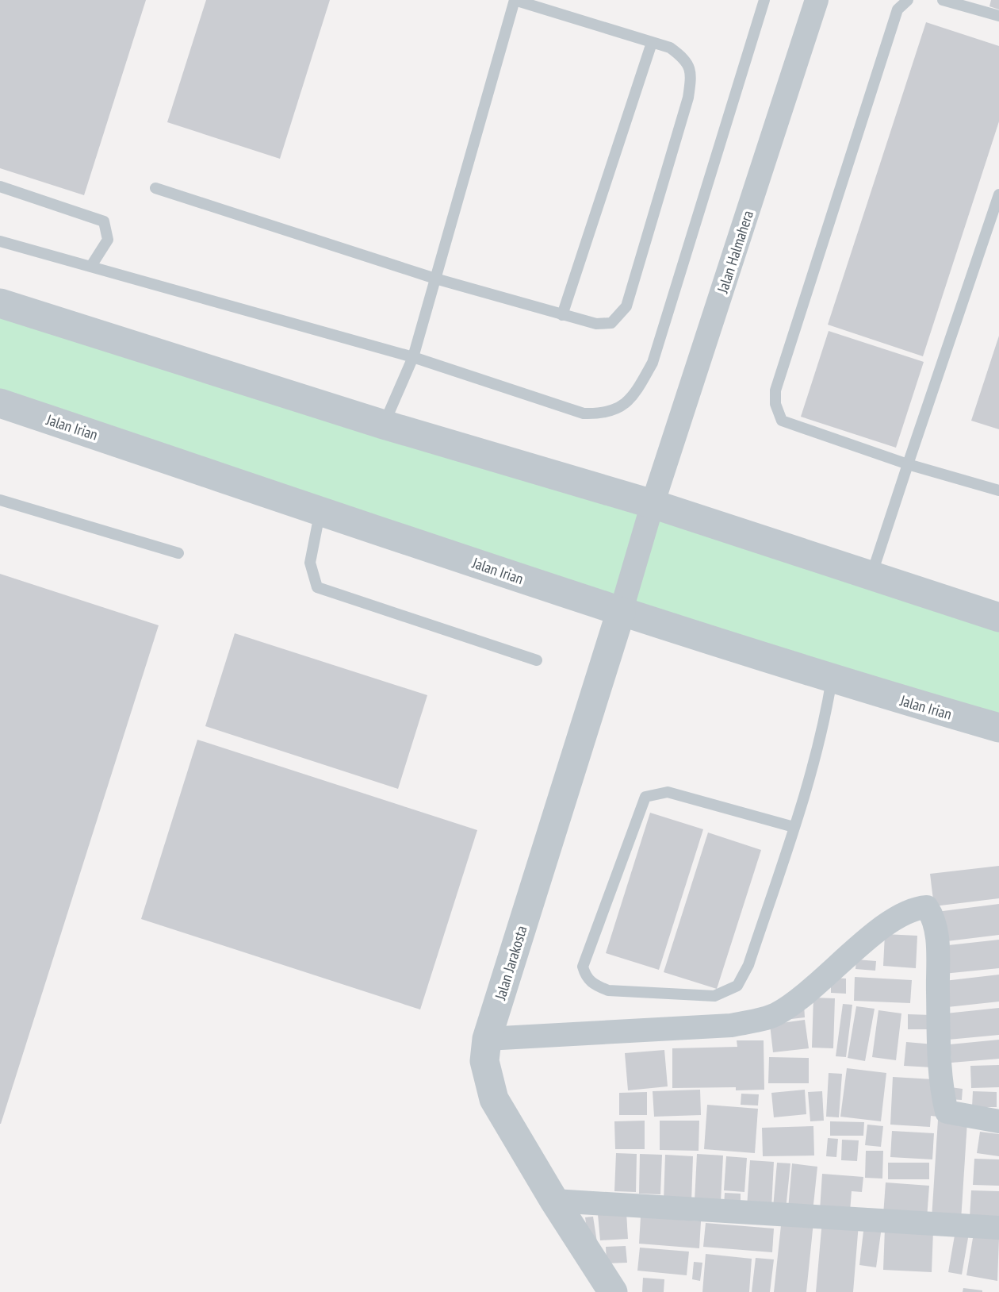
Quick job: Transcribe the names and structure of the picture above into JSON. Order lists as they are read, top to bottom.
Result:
{
  "streets": {
    "street": ["Jalan Halmahera", "Jalan Irian", "Jalan Jarakosta"]
  },
  "crossings": [
    ["Jalan Halmahera", "Jalan Irian"],
    ["Jalan Halmahera", "Jalan Jarakosta"],
    ["Jalan Irian", "Jalan Jarakosta"]
  ]
}
